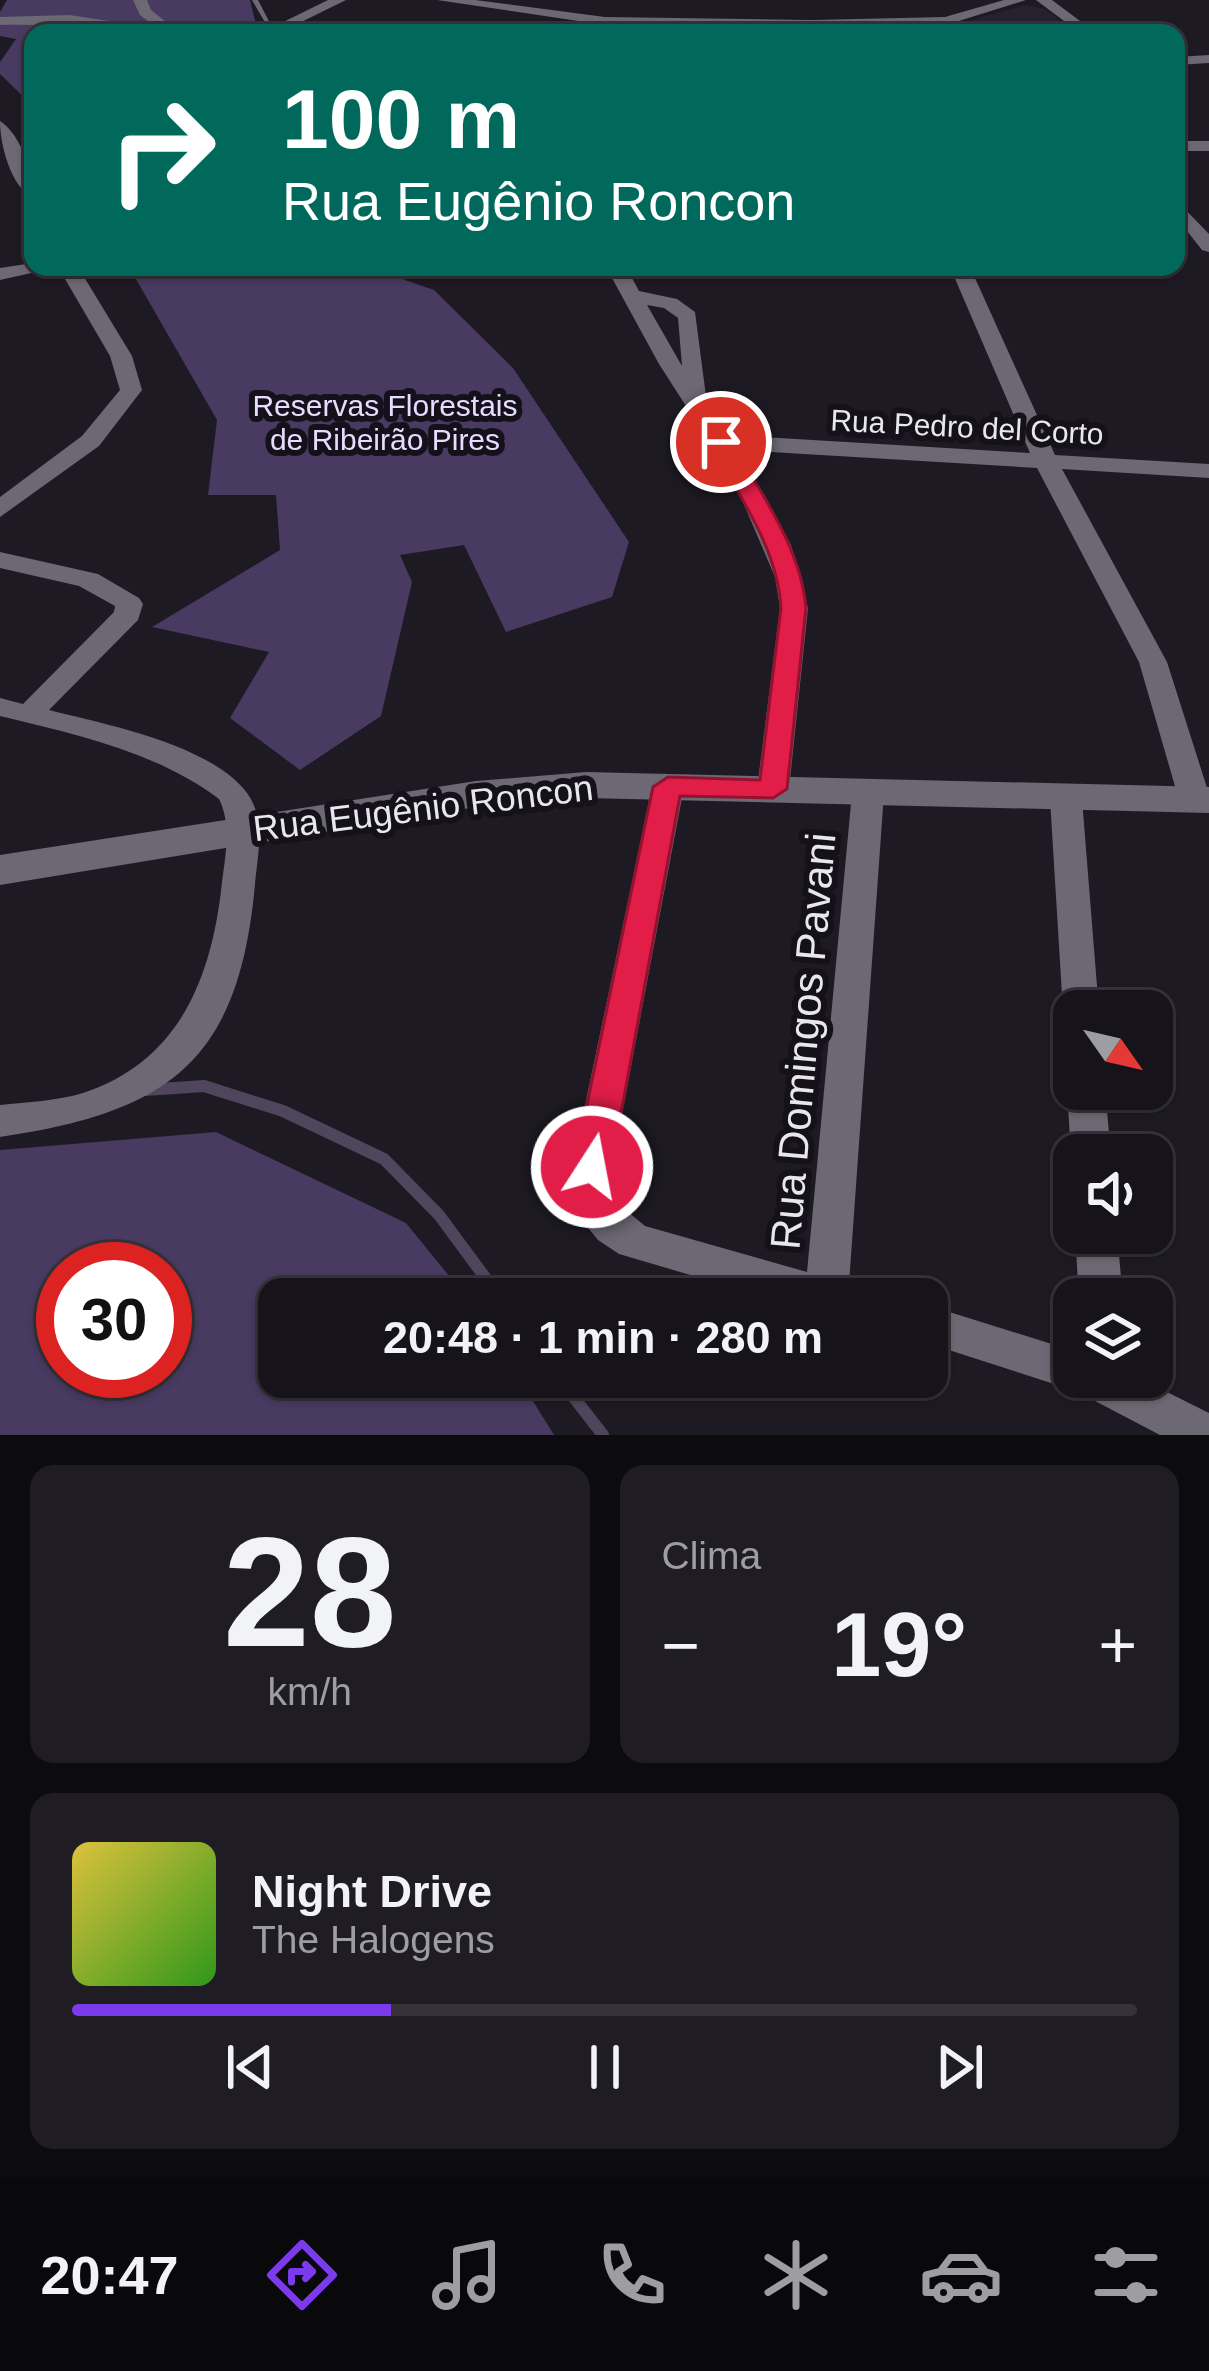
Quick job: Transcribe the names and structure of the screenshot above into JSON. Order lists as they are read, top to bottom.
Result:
{
  "streets": {
    "street": ["Rua Pedro del Corto", "Rua Eugênio Roncon", "Rua Domingos Pavani"]
  },
  "crossings": [
    ["Rua Eugênio Roncon", "Rua Domingos Pavani"]
  ],
  "parks": ["Reservas Florestais de Ribeirão Pires"],
  "north": "bottom right",
  "page": {
    "turn": ["100 m", "Rua Eugênio Roncon"],
    "limit": "30",
    "trip": "20:48 · 1 min · 280 m",
    "tile": [
      ["28", "km/h"],
      "Clima"
    ],
    "heat": ["−", "19°", "+"],
    "song": ["Night Drive", "The Halogens"],
    "tabs": "20:47"
  }
}
